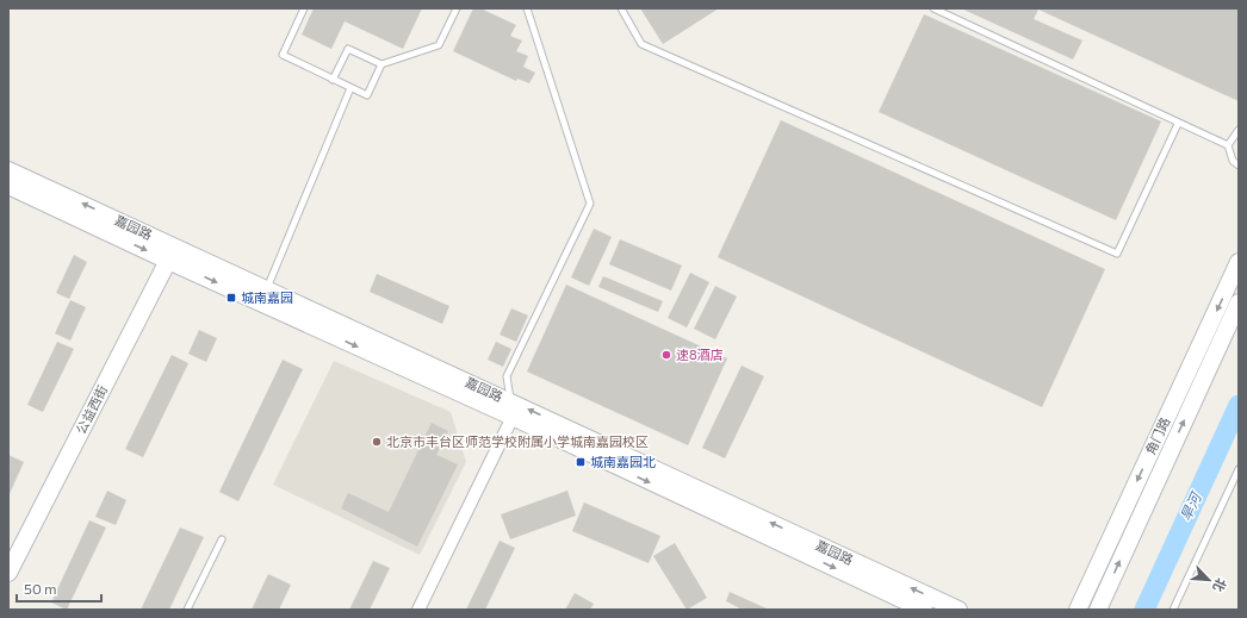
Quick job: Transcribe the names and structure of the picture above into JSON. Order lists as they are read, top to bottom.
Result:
{
  "streets": {
    "main road": ["嘉园路", "公益西街", "角门路"]
  },
  "crossings": [
    ["嘉园路", "公益西街"]
  ],
  "water": ["旱河"],
  "places": {
    "transit": ["城南嘉园", "城南嘉园北"],
    "other": ["速8酒店", "北京市丰台区师范学校附属小学城南嘉园校区"]
  },
  "scale_bar": "50 m",
  "north": "bottom right"
}
